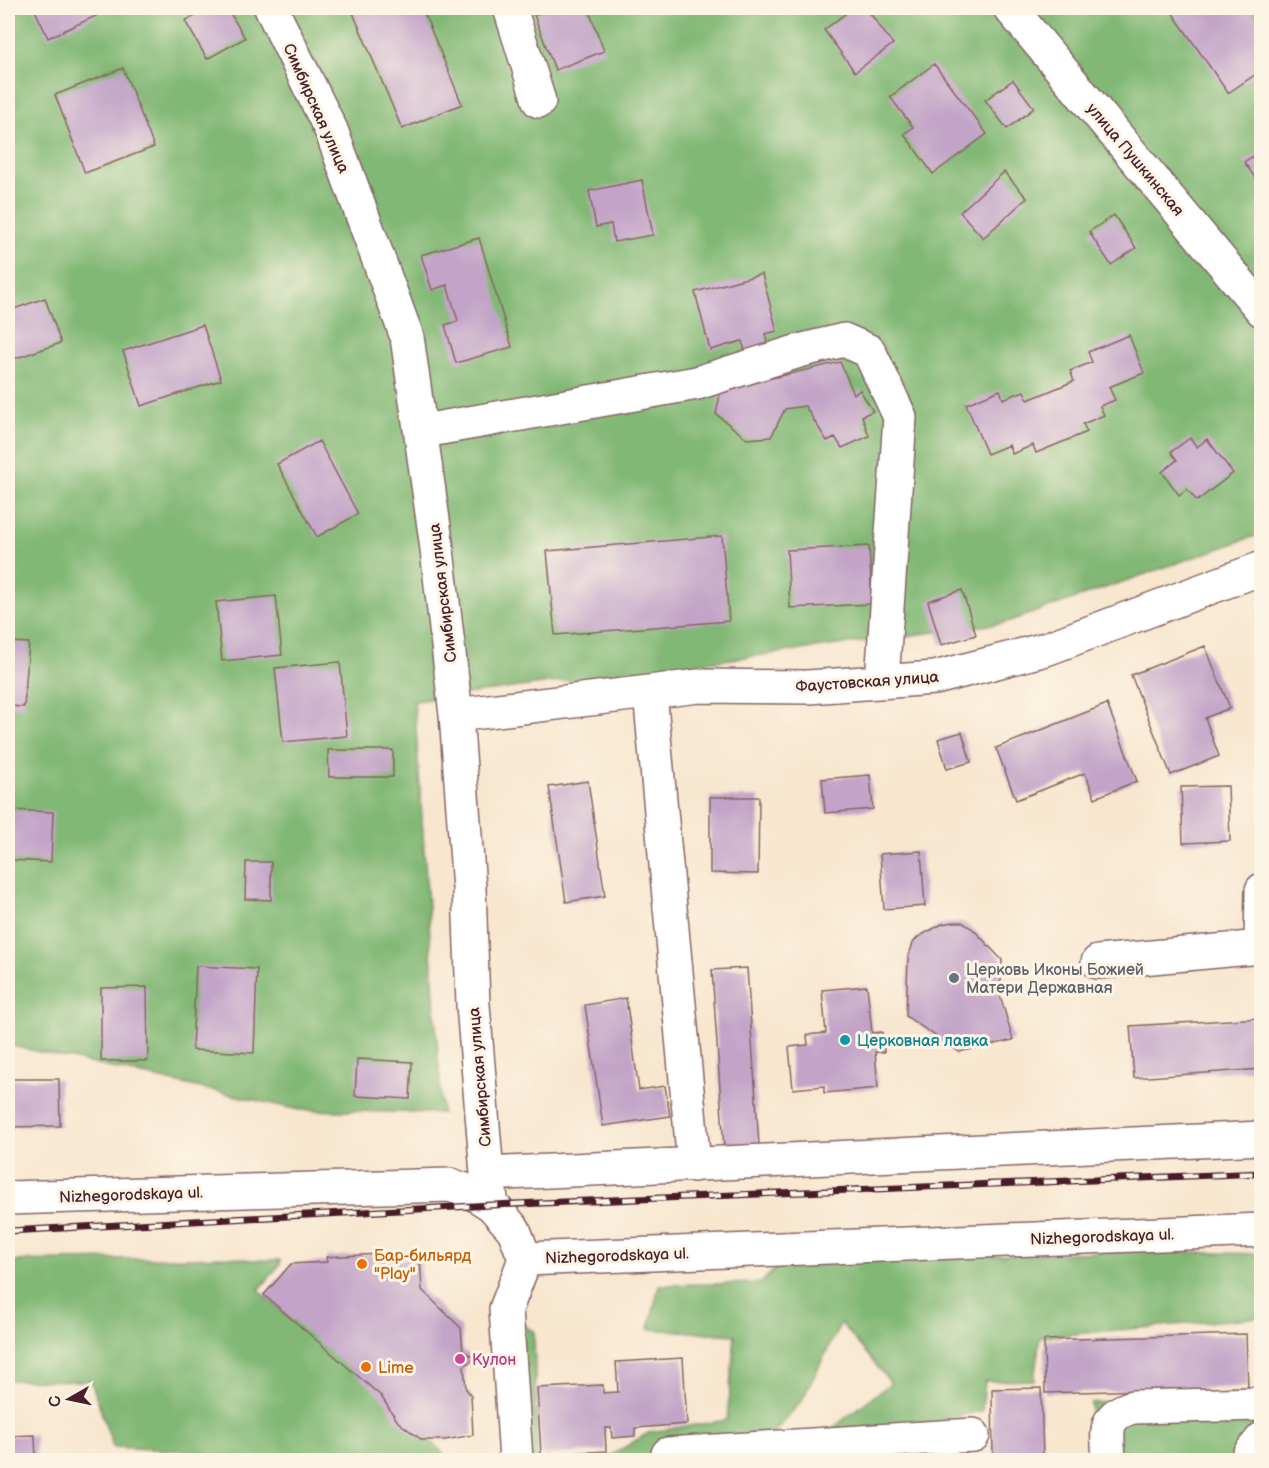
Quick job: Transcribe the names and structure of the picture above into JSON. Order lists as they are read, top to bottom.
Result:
{
  "streets": {
    "street": [
      "Симбирская улица",
      "улица Пушкинская",
      "Фаустовская улица",
      "Nizhegorodskaya ul."
    ]
  },
  "crossings": [
    ["Симбирская улица", "Фаустовская улица"],
    ["Симбирская улица", "Nizhegorodskaya ul."]
  ],
  "places": [
    "Церковь Иконы Божией Матери Державная",
    "Церковная лавка",
    "Бар-бильярд \"Play\"",
    "Кулон",
    "Lime"
  ],
  "north": "left"
}
